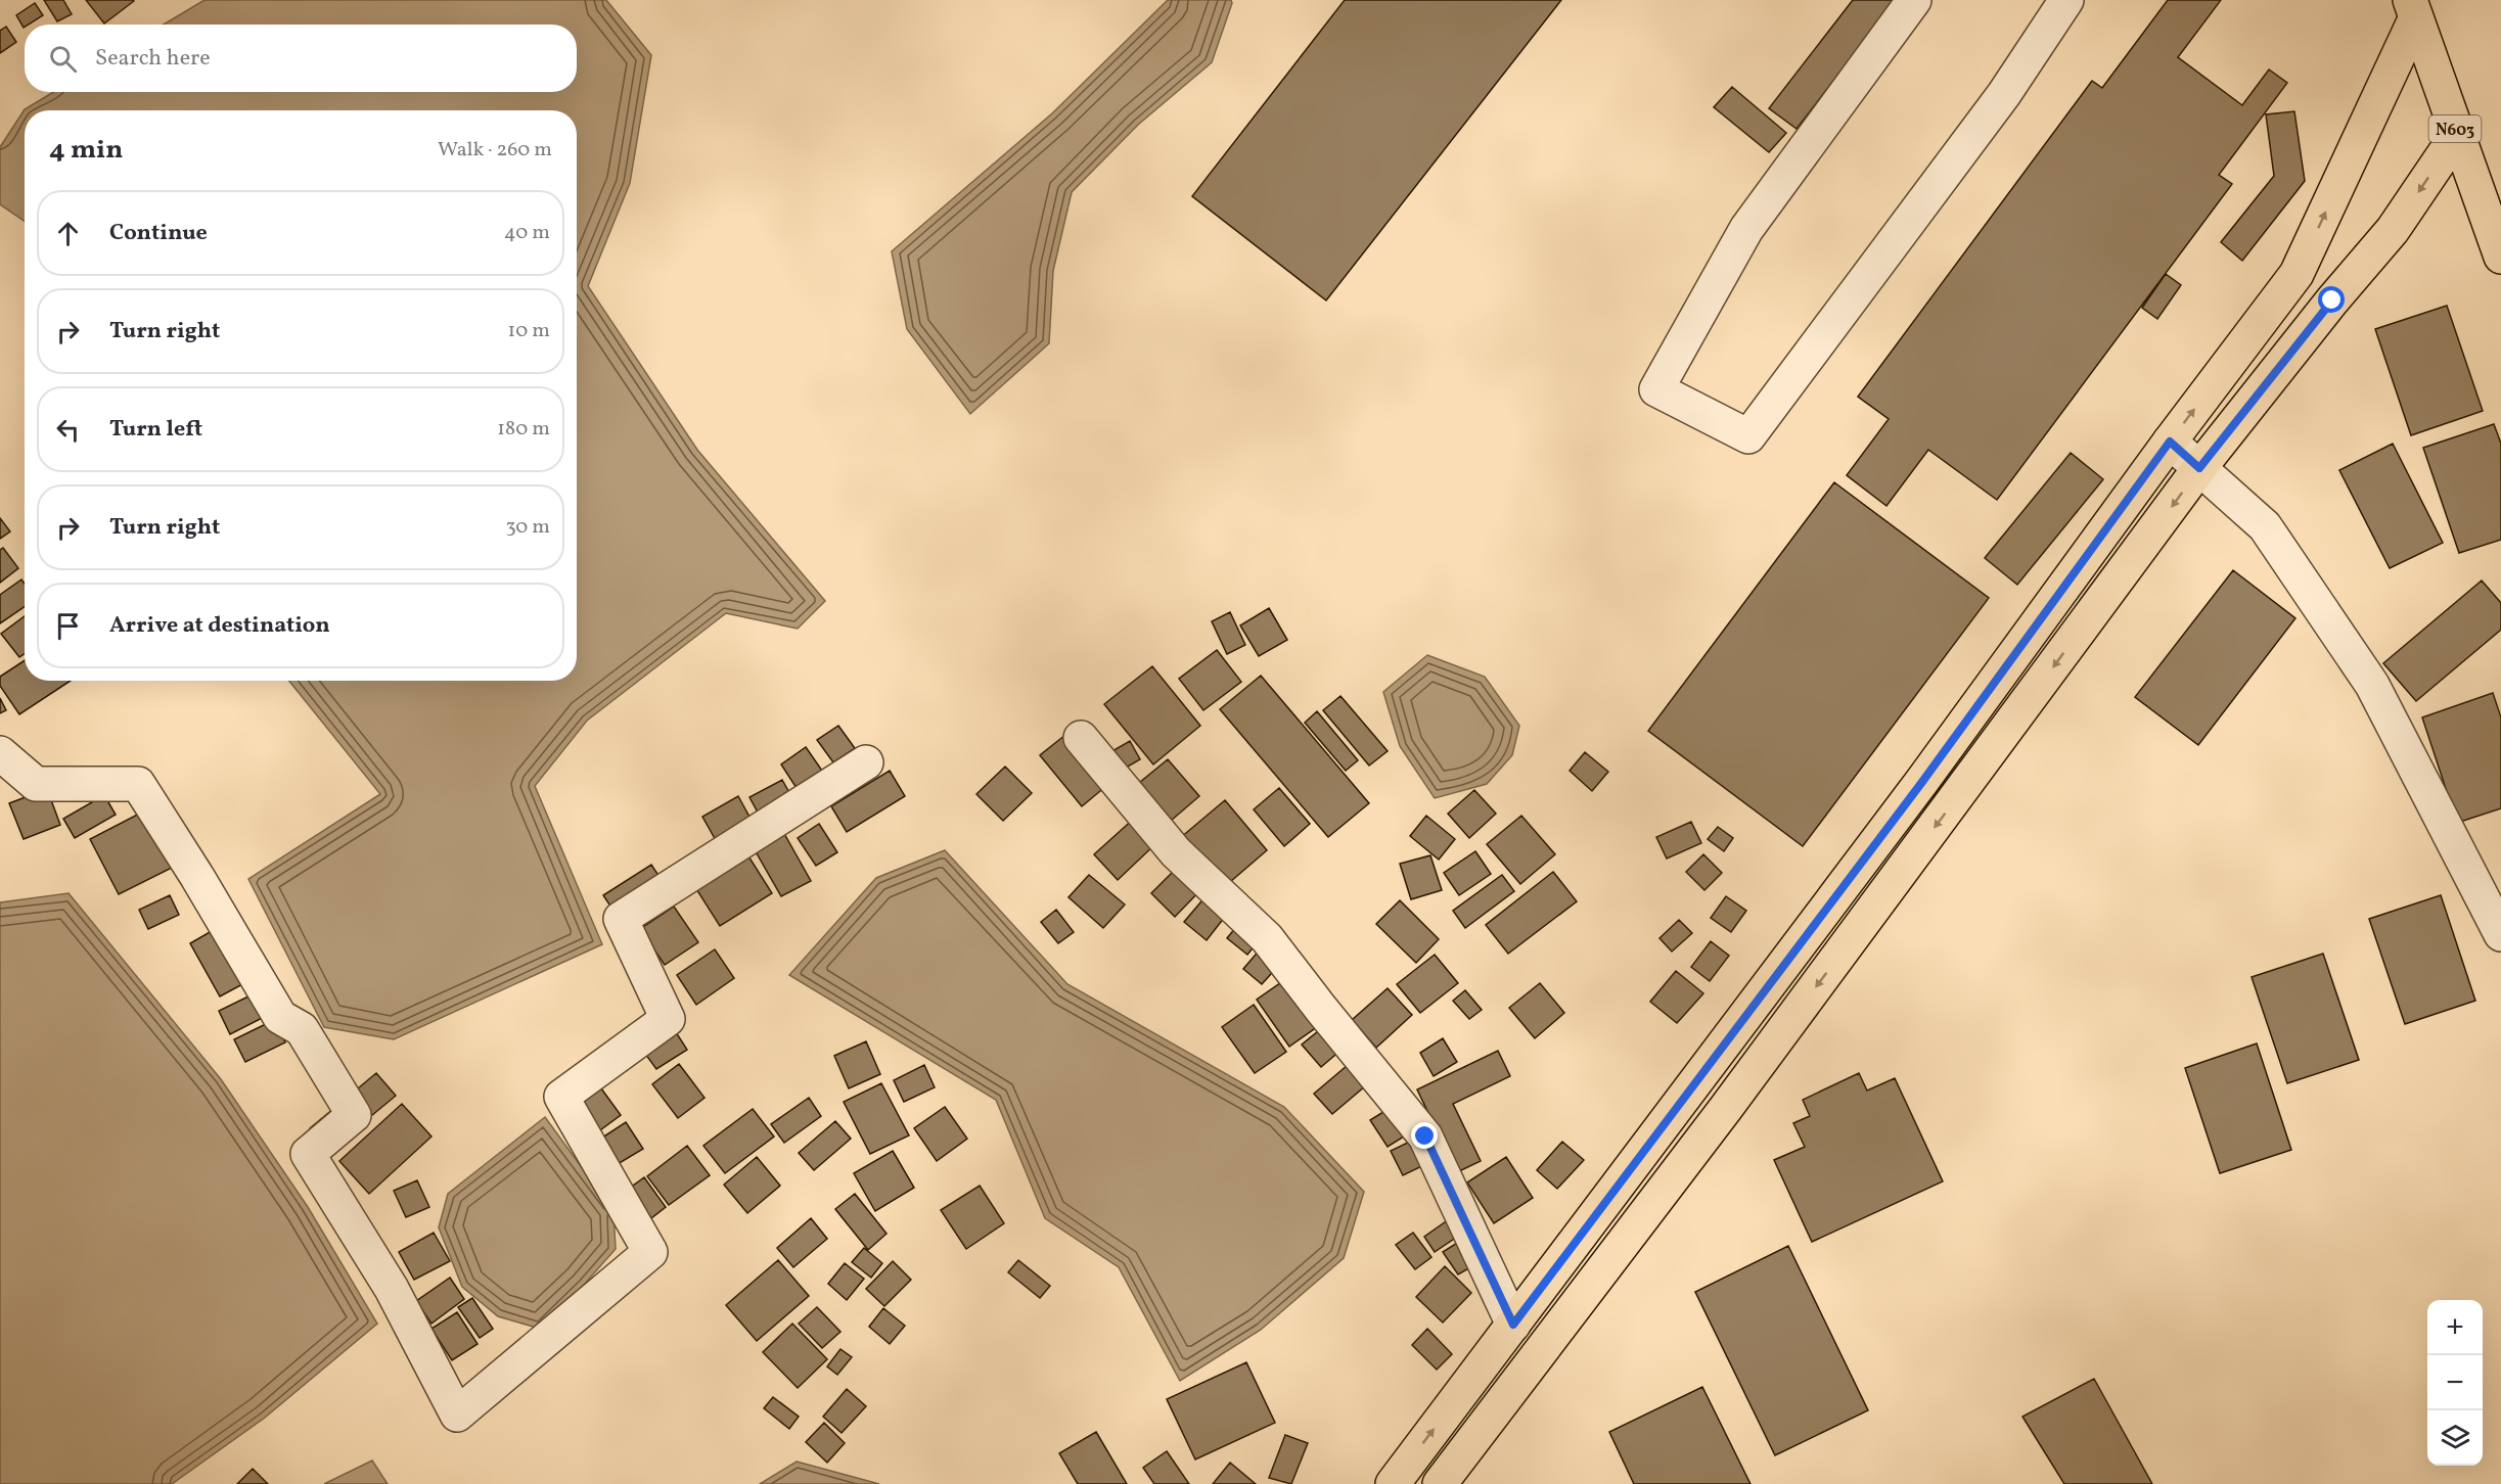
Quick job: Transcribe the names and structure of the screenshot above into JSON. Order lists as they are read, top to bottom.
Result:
{
  "streets": {
    "main road": ["N603"]
  },
  "page": {
    "search": "Search here",
    "heading": ["4 min", "Walk · 260 m"],
    "list": [
      ["Continue", "40 m"],
      ["Turn right", "10 m"],
      ["Turn left", "180 m"],
      ["Turn right", "30 m"],
      "Arrive at destination"
    ],
    "map_buttons": ["+", "−"]
  }
}
